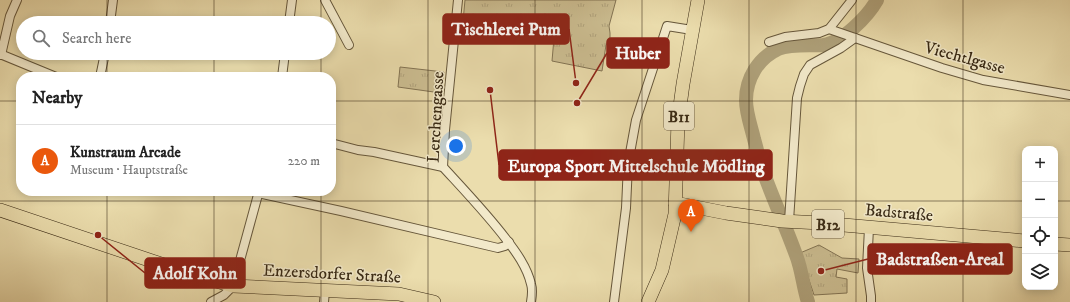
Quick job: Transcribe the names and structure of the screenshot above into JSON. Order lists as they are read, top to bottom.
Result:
{
  "streets": {
    "main road": [
      "B11",
      "Badstraße",
      "B12",
      "Enzersdorfer Straße"
    ],
    "street": ["Viechtlgasse", "Lerchengasse"]
  },
  "crossings": [
    ["B11", "Badstraße"]
  ],
  "places": [
    "Tischlerei Pum",
    "Europa Sport Mittelschule Mödling",
    "Huber",
    "Adolf Kohn",
    "Badstraßen-Areal"
  ],
  "page": {
    "search": "Search here",
    "heading": "Nearby",
    "list": [
      {
        "mark": "A",
        "name": "Kunstraum Arcade",
        "note": "Museum · Hauptstraße",
        "value": "220 m"
      }
    ],
    "map_buttons": ["+", "−"],
    "pins": "A"
  }
}
